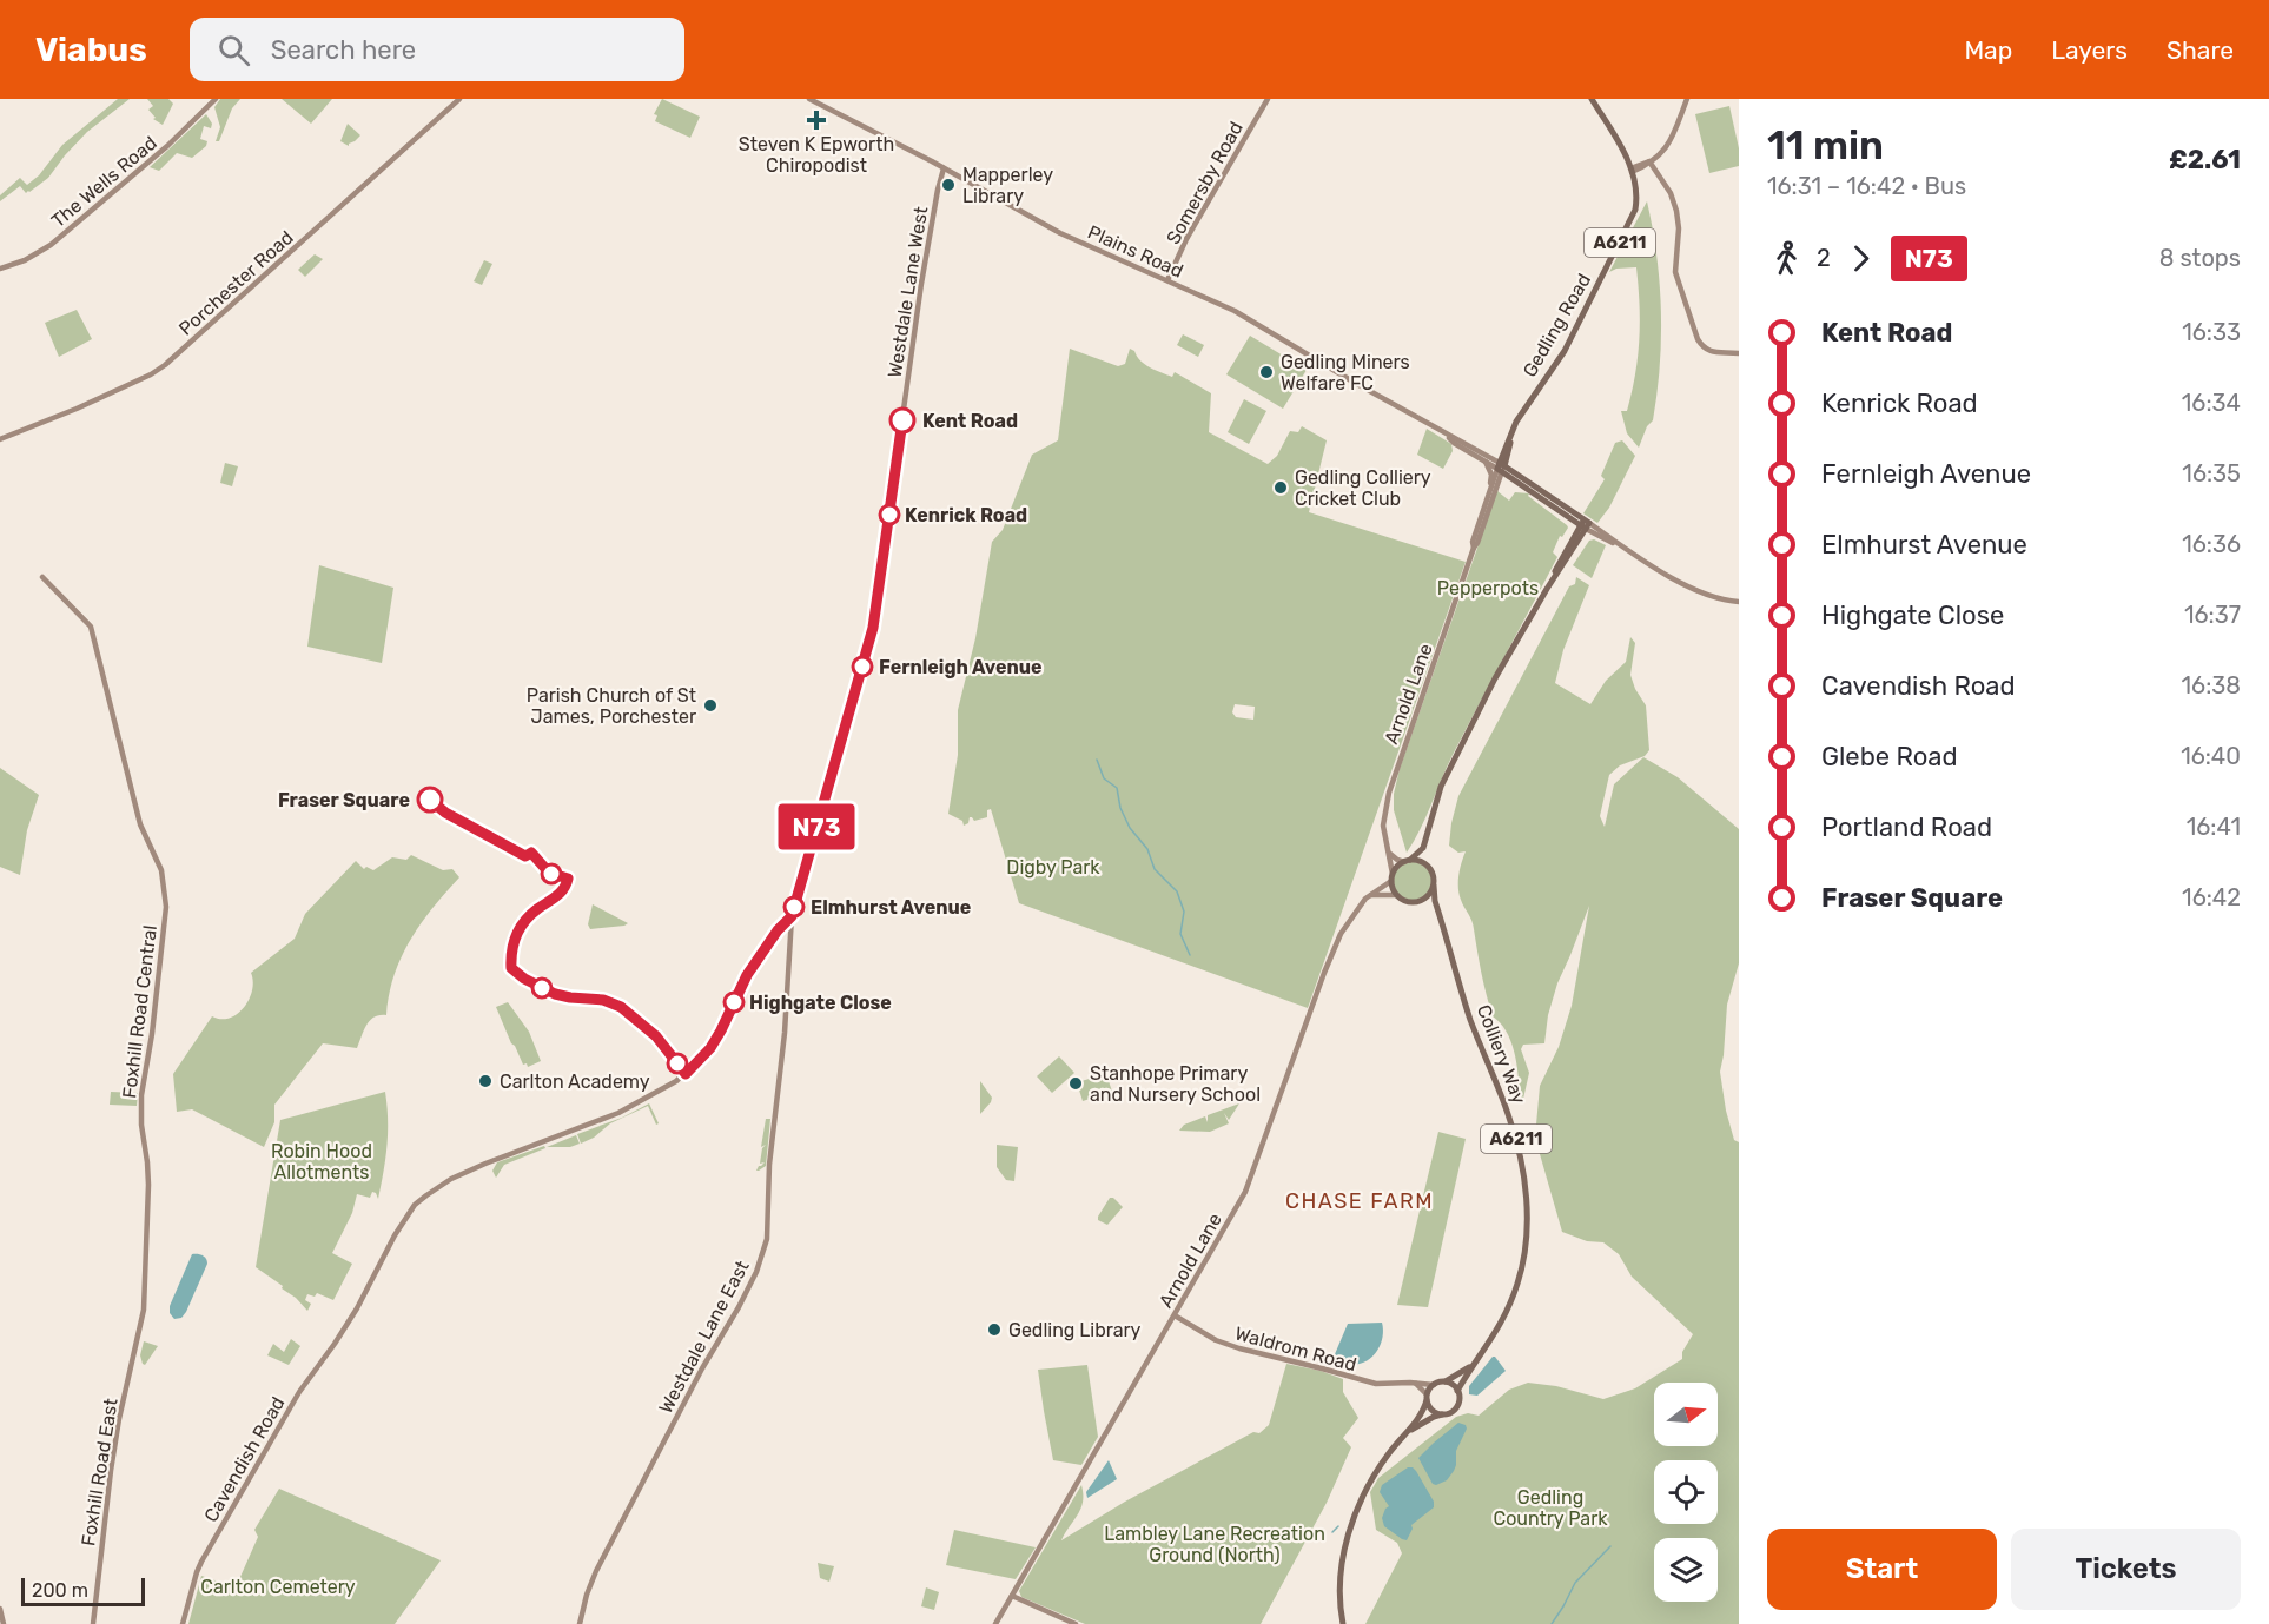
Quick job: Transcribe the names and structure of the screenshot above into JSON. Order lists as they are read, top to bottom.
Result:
{
  "streets": {
    "main road": ["A6211", "Gedling Road", "Colliery Way"],
    "street": [
      "The Wells Road",
      "Somersby Road",
      "Plains Road",
      "Porchester Road",
      "Westdale Lane West",
      "Arnold Lane",
      "Foxhill Road Central",
      "Westdale Lane East",
      "Waldrom Road",
      "Cavendish Road",
      "Foxhill Road East"
    ]
  },
  "crossings": [
    ["Somersby Road", "Plains Road"],
    ["A6211", "Gedling Road"],
    ["Plains Road", "Westdale Lane West"],
    ["Plains Road", "Gedling Road"],
    ["Plains Road", "Arnold Lane"],
    ["Westdale Lane West", "Westdale Lane East"],
    ["Westdale Lane West", "Cavendish Road"],
    ["Gedling Road", "Arnold Lane"],
    ["Arnold Lane", "Colliery Way"],
    ["Arnold Lane", "Waldrom Road"],
    ["Foxhill Road Central", "Foxhill Road East"],
    ["Colliery Way", "Waldrom Road"],
    ["Westdale Lane East", "Cavendish Road"]
  ],
  "districts": ["CHASE FARM"],
  "parks": [
    "Pepperpots",
    "Digby Park",
    "Robin Hood Allotments",
    "Gedling Country Park",
    "Lambley Lane Recreation Ground (North)",
    "Carlton Cemetery"
  ],
  "places": {
    "health": ["Steven K Epworth Chiropodist"],
    "other": [
      "Mapperley Library",
      "Gedling Miners Welfare FC",
      "Kent Road",
      "Gedling Colliery Cricket Club",
      "Kenrick Road",
      "Fernleigh Avenue",
      "Parish Church of St James, Porchester",
      "Fraser Square",
      "Elmhurst Avenue",
      "Highgate Close",
      "Carlton Academy",
      "Stanhope Primary and Nursery School",
      "Gedling Library"
    ]
  },
  "lines": ["bus line N73"],
  "scale_bar": "200 m",
  "north": "right",
  "page": {
    "header": "Viabus",
    "search": "Search here",
    "nav": ["Map", "Layers", "Share"],
    "on_map": "N73",
    "heading": ["11 min", "16:31 – 16:42 · Bus", "£2.61"],
    "legs": ["2", "N73", "8 stops"],
    "list": [
      {
        "name": "Kent Road",
        "value": "16:33"
      },
      {
        "name": "Kenrick Road",
        "value": "16:34"
      },
      {
        "name": "Fernleigh Avenue",
        "value": "16:35"
      },
      {
        "name": "Elmhurst Avenue",
        "value": "16:36"
      },
      {
        "name": "Highgate Close",
        "value": "16:37"
      },
      {
        "name": "Cavendish Road",
        "value": "16:38"
      },
      {
        "name": "Glebe Road",
        "value": "16:40"
      },
      {
        "name": "Portland Road",
        "value": "16:41"
      },
      {
        "name": "Fraser Square",
        "value": "16:42"
      }
    ],
    "buttons": ["Start", "Tickets"],
    "scale": "200 m"
  }
}
